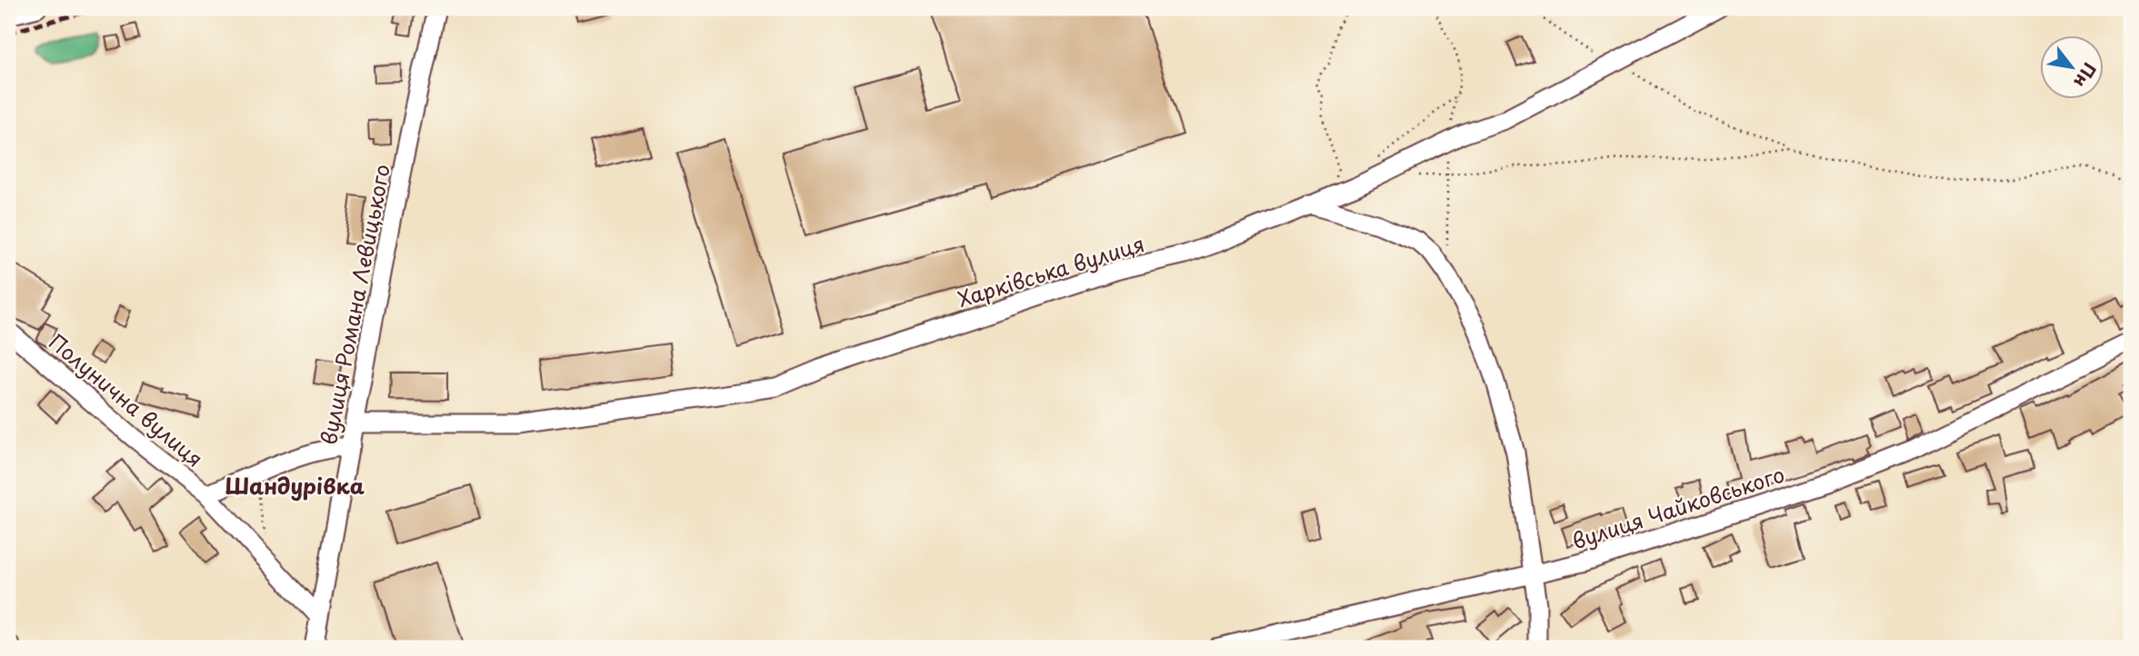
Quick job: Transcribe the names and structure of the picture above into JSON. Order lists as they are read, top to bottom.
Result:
{
  "streets": {
    "street": [
      "Харківська вулиця",
      "вулиця Романа Левицького",
      "Полунична вулиця",
      "вулиця Чайковського"
    ]
  },
  "crossings": [
    ["Харківська вулиця", "вулиця Романа Левицького"],
    ["вулиця Романа Левицького", "Полунична вулиця"]
  ],
  "districts": ["Шандурівка"],
  "north": "bottom right"
}
